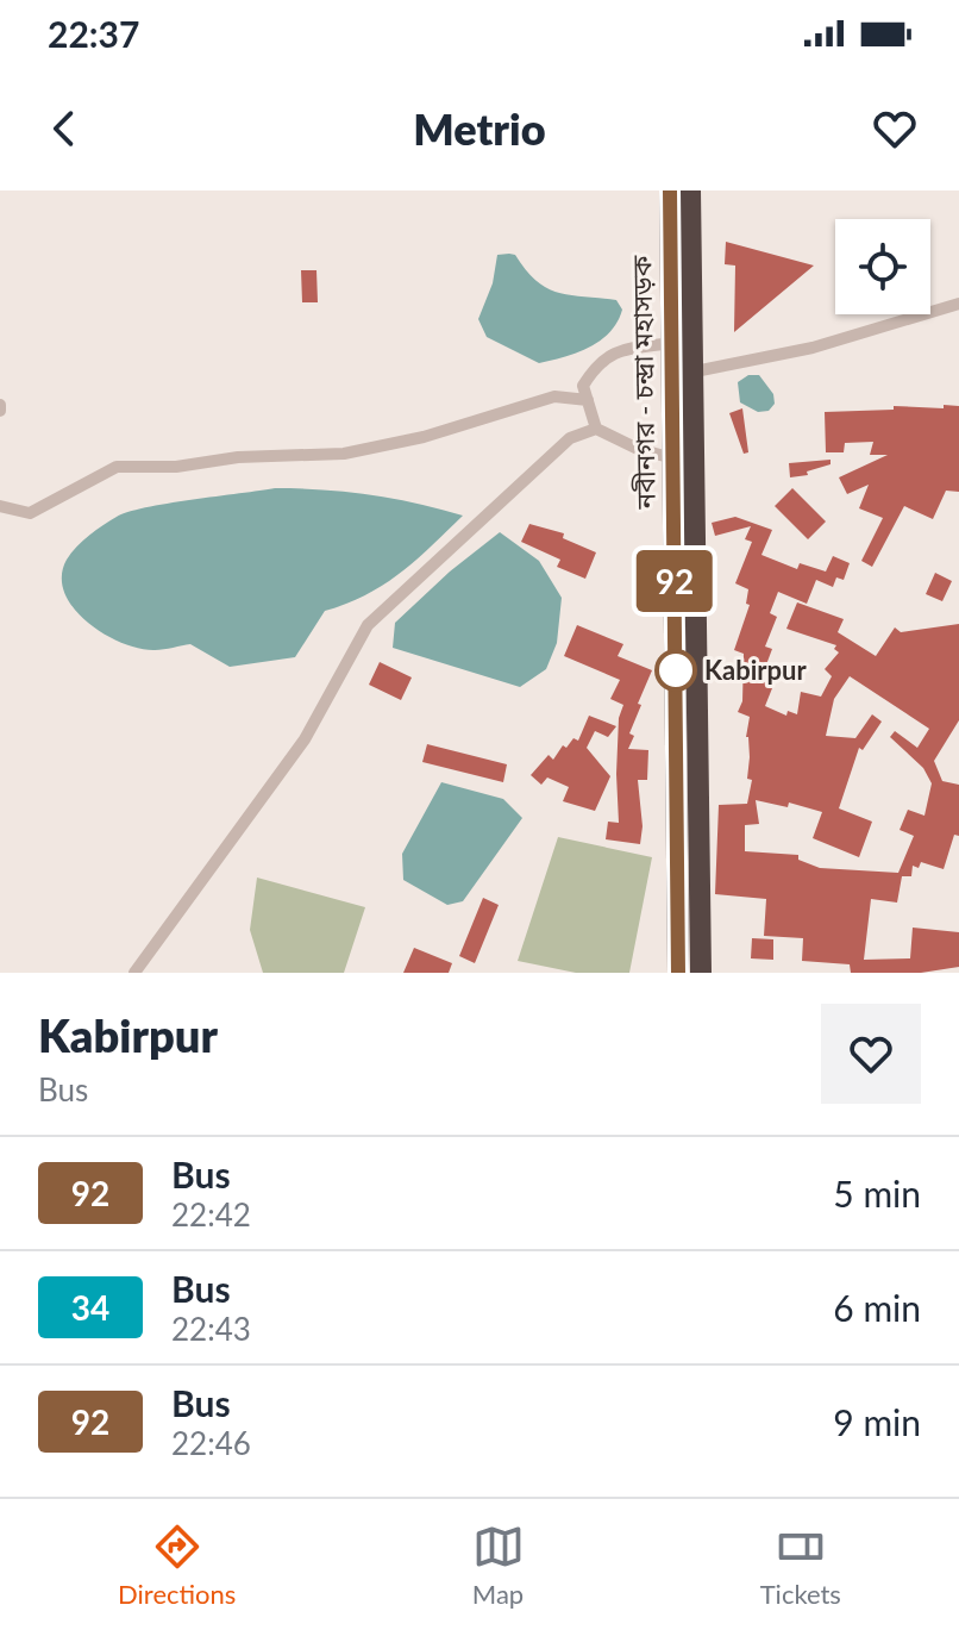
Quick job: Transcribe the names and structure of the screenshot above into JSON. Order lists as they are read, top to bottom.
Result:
{
  "streets": {
    "highway": ["নবীনগর - চন্দ্রা মহাসড়ক"]
  },
  "places": ["Kabirpur"],
  "lines": ["bus line 92"],
  "page": {
    "status": "22:37",
    "header": "Metrio",
    "on_map": "92",
    "heading": ["Kabirpur", "Bus"],
    "list": [
      {
        "mark": "92",
        "name": "Bus",
        "note": "22:42",
        "value": "5 min"
      },
      {
        "mark": "34",
        "name": "Bus",
        "note": "22:43",
        "value": "6 min"
      },
      {
        "mark": "92",
        "name": "Bus",
        "note": "22:46",
        "value": "9 min"
      }
    ],
    "tabs": ["Directions", "Map", "Tickets"]
  }
}
